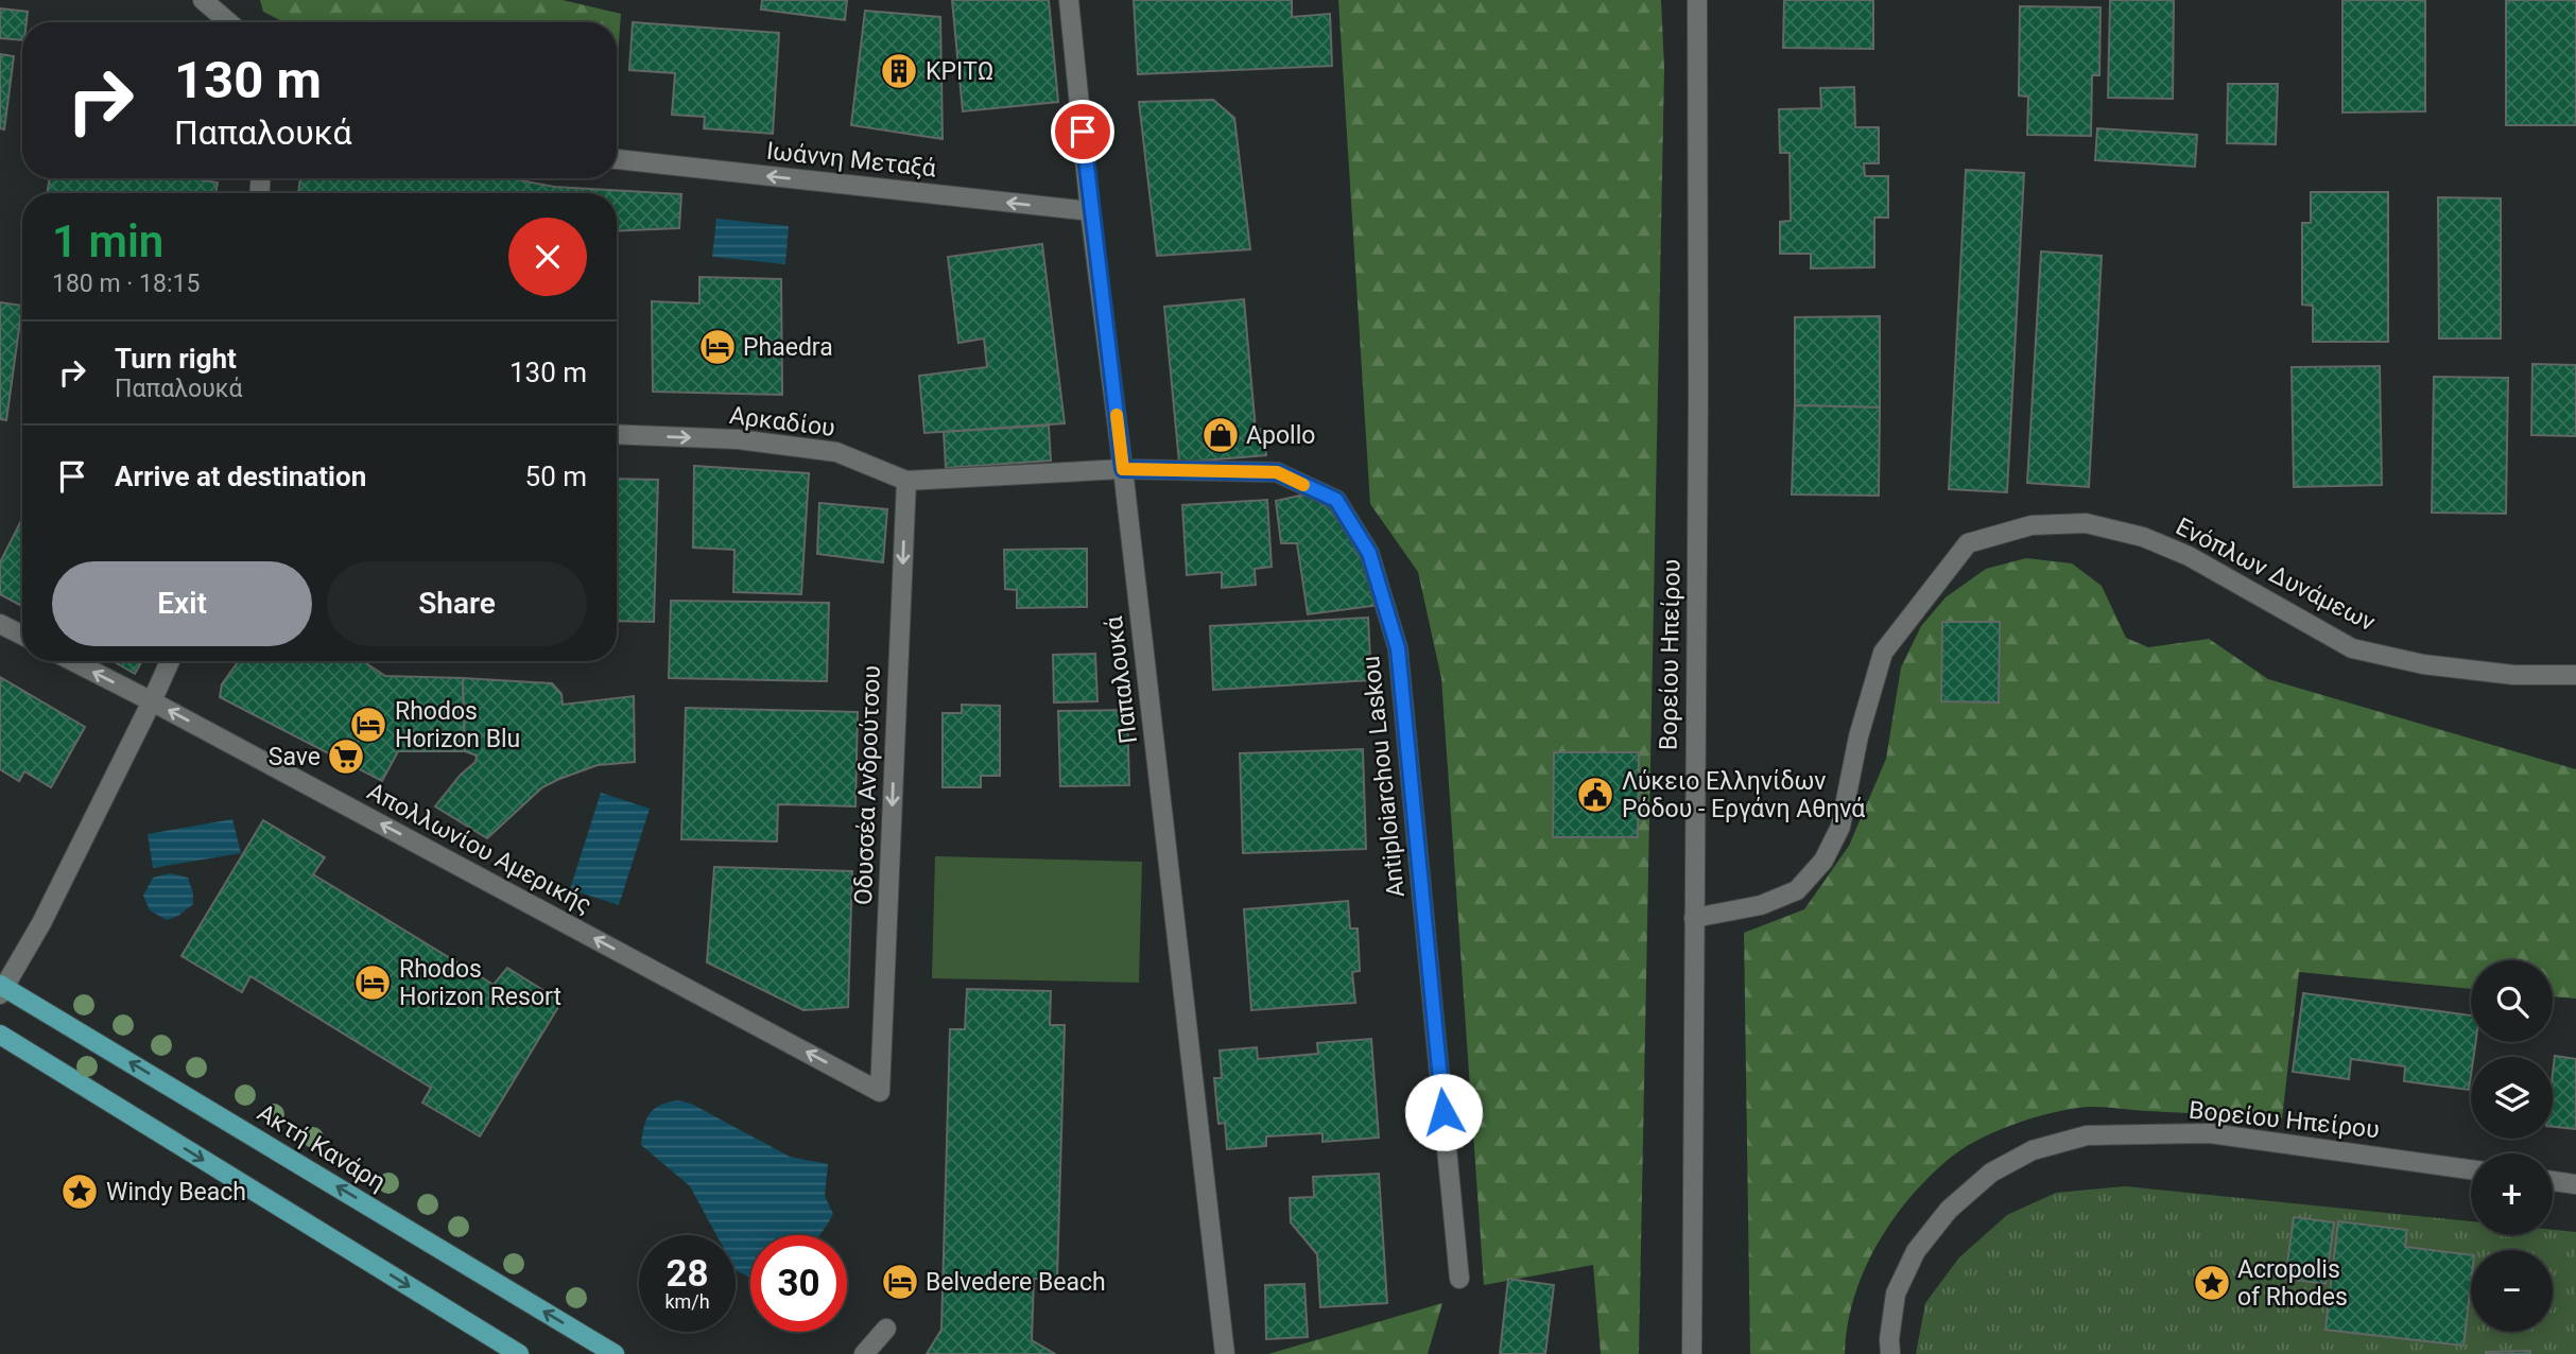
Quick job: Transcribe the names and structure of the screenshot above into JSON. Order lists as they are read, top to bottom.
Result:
{
  "streets": {
    "main road": ["Ακτή Κανάρη"],
    "street": [
      "Ιωάννη Μεταξά",
      "Αρκαδίου",
      "Ενόπλων Δυνάμεων",
      "Βορείου Ηπείρου",
      "Παπαλουκά",
      "Antiploiarchou Laskou",
      "Οδυσσέα Ανδρούτσου",
      "Απολλωνίου Αμερικής"
    ]
  },
  "crossings": [
    ["Ιωάννη Μεταξά", "Παπαλουκά"],
    ["Αρκαδίου", "Παπαλουκά"],
    ["Αρκαδίου", "Antiploiarchou Laskou"],
    ["Αρκαδίου", "Οδυσσέα Ανδρούτσου"],
    ["Ενόπλων Δυνάμεων", "Βορείου Ηπείρου"],
    ["Παπαλουκά", "Antiploiarchou Laskou"],
    ["Οδυσσέα Ανδρούτσου", "Απολλωνίου Αμερικής"]
  ],
  "one_way": [
    "Ιωάννη Μεταξά",
    "Αρκαδίου",
    "Οδυσσέα Ανδρούτσου",
    "Απολλωνίου Αμερικής"
  ],
  "places": {
    "building": ["ΚΡΙΤΩ"],
    "hotel": [
      "Phaedra",
      "Rhodos Horizon Blu",
      "Rhodos Horizon Resort",
      "Belvedere Beach"
    ],
    "shop": ["Apollo"],
    "supermarket": ["Save"],
    "public building": ["Λύκειο Ελληνίδων Ρόδου - Εργάνη Αθηνά"],
    "place": ["Windy Beach", "Acropolis of Rhodes"]
  },
  "page": {
    "turn": ["130 m", "Παπαλουκά"],
    "heading": ["1 min", "180 m · 18:15"],
    "list": [
      {
        "name": "Turn right",
        "note": "Παπαλουκά",
        "value": "130 m"
      },
      {
        "name": "Arrive at destination",
        "value": "50 m"
      }
    ],
    "buttons": ["Exit", "Share"],
    "map_buttons": ["+", "−"],
    "speed": "28 km/h",
    "limit": "30"
  }
}
